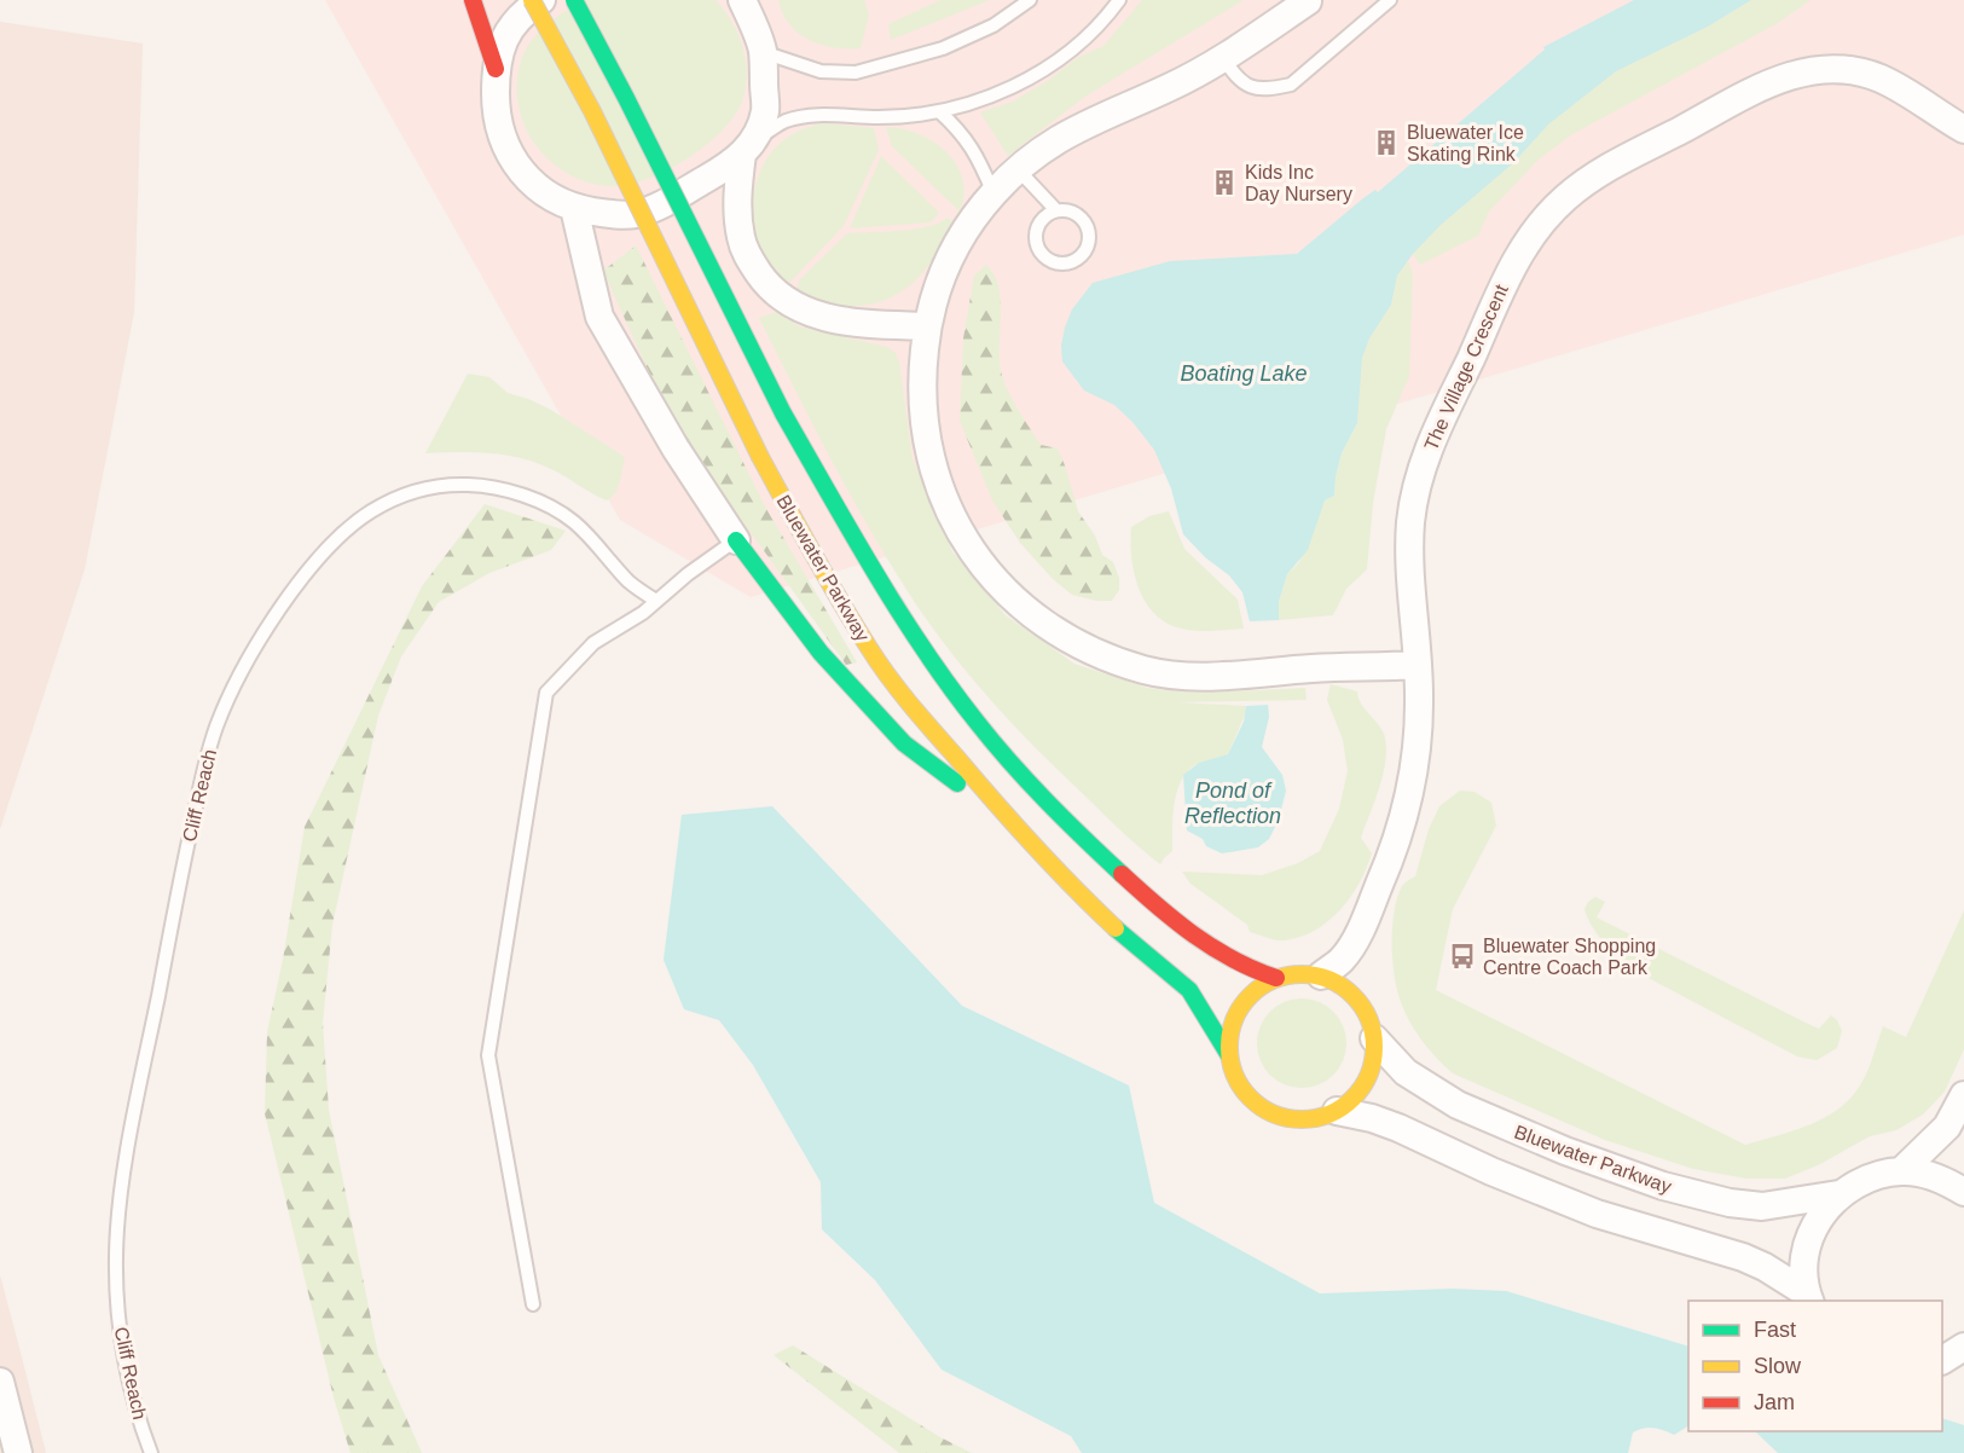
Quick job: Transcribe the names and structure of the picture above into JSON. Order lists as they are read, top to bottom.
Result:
{
  "streets": {
    "street": ["The Village Crescent", "Bluewater Parkway"],
    "lane": ["Cliff Reach"]
  },
  "crossings": [
    ["The Village Crescent", "Bluewater Parkway"]
  ],
  "water": ["Boating Lake", "Pond of Reflection"],
  "places": {
    "building": ["Bluewater Ice Skating Rink", "Kids Inc Day Nursery"],
    "bus stop": ["Bluewater Shopping Centre Coach Park"]
  },
  "legend": ["Fast", "Slow", "Jam"]
}
